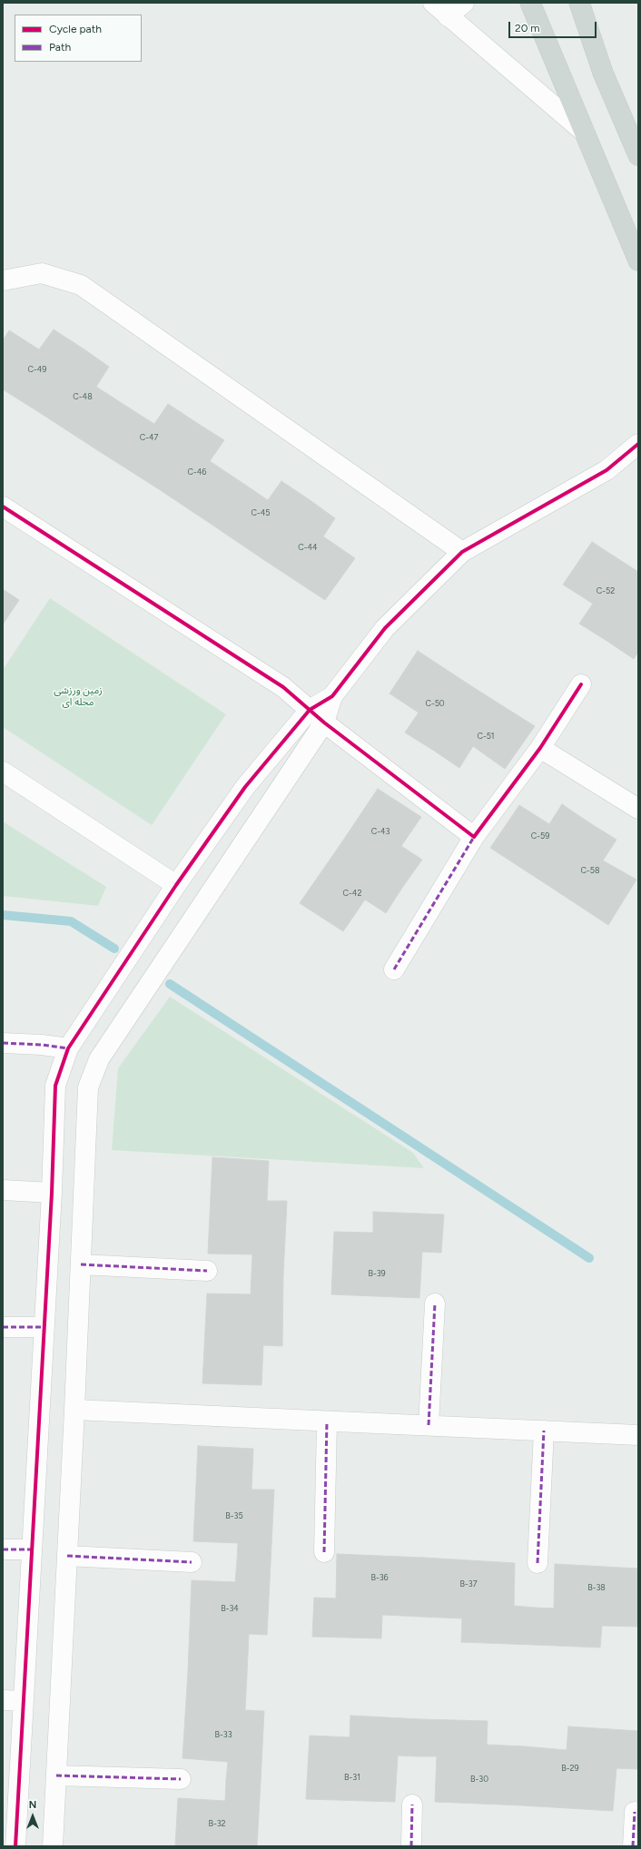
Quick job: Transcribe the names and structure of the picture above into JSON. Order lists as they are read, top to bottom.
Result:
{
  "parks": ["زمین ورزشی محله ای"],
  "house_numbers": [
    "C-49",
    "C-48",
    "C-47",
    "C-46",
    "C-45",
    "C-44",
    "C-52",
    "C-50",
    "C-51",
    "C-43",
    "C-59",
    "C-58",
    "C-42",
    "B-39",
    "B-35",
    "B-36",
    "B-37",
    "B-38",
    "B-34",
    "B-33",
    "B-29",
    "B-31",
    "B-30",
    "B-32"
  ],
  "legend": ["Cycle path", "Path"],
  "scale_bar": "20 m",
  "north": "top"
}
